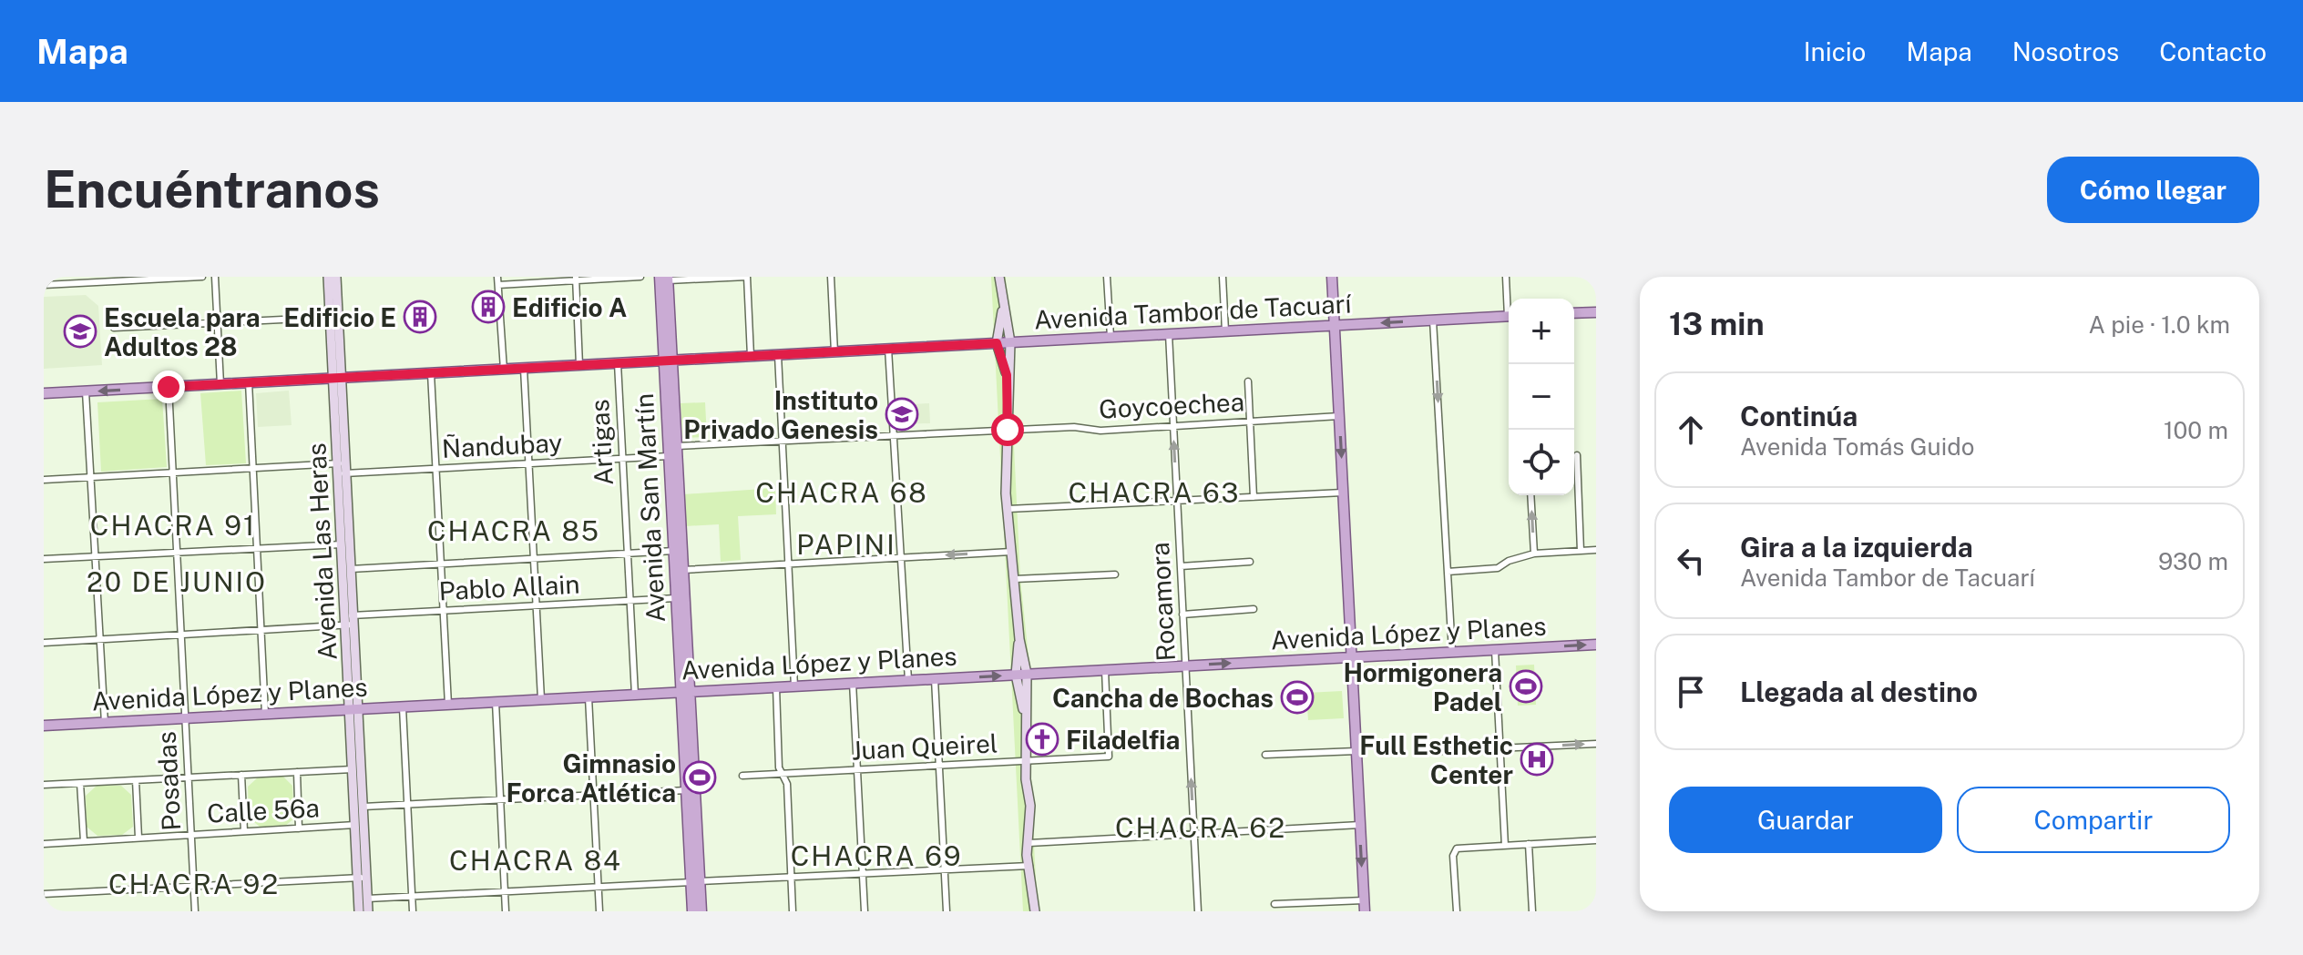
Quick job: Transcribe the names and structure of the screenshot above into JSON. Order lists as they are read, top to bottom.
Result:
{
  "streets": {
    "main road": [
      "Avenida Tambor de Tacuarí",
      "Avenida San Martín",
      "Avenida Las Heras",
      "Avenida López y Planes"
    ],
    "street": [
      "Goycoechea",
      "Artigas",
      "Ñandubay",
      "Pablo Allain",
      "Rocamora",
      "Juan Queirel",
      "Posadas",
      "Calle 56a"
    ]
  },
  "crossings": [
    ["Avenida Tambor de Tacuarí", "Artigas"],
    ["Avenida Tambor de Tacuarí", "Avenida San Martín"],
    ["Avenida Tambor de Tacuarí", "Avenida Las Heras"],
    ["Avenida Tambor de Tacuarí", "Rocamora"],
    ["Avenida Tambor de Tacuarí", "Posadas"],
    ["Goycoechea", "Avenida San Martín"],
    ["Goycoechea", "Rocamora"],
    ["Artigas", "Ñandubay"],
    ["Artigas", "Pablo Allain"],
    ["Artigas", "Avenida López y Planes"],
    ["Ñandubay", "Avenida San Martín"],
    ["Ñandubay", "Avenida Las Heras"],
    ["Avenida San Martín", "Pablo Allain"],
    ["Avenida San Martín", "Avenida López y Planes"],
    ["Avenida Las Heras", "Pablo Allain"],
    ["Avenida Las Heras", "Avenida López y Planes"],
    ["Avenida Las Heras", "Calle 56a"],
    ["Pablo Allain", "Posadas"],
    ["Rocamora", "Avenida López y Planes"],
    ["Avenida López y Planes", "Juan Queirel"],
    ["Avenida López y Planes", "Posadas"],
    ["Posadas", "Calle 56a"]
  ],
  "one_way": ["Rocamora"],
  "districts": [
    "CHACRA 68",
    "CHACRA 63",
    "CHACRA 91",
    "CHACRA 85",
    "PAPINI",
    "20 DE JUNIO",
    "CHACRA 62",
    "CHACRA 69",
    "CHACRA 84",
    "CHACRA 92"
  ],
  "places": {
    "building": ["Edificio A", "Edificio E"],
    "school or university": ["Escuela para Adultos 28", "Instituto Privado Genesis"],
    "sports": ["Hormigonera Padel", "Cancha de Bochas", "Gimnasio Forca Atlética"],
    "church": ["Filadelfia"],
    "hospital": ["Full Esthetic Center"]
  },
  "page": {
    "header": "Mapa",
    "nav": [
      "Inicio",
      "Mapa",
      "Nosotros",
      "Contacto"
    ],
    "buttons": [
      "Cómo llegar",
      ["Guardar", "Compartir"]
    ],
    "title": "Encuéntranos",
    "heading": ["13 min", "A pie · 1.0 km"],
    "map_buttons": ["+", "−"],
    "list": [
      ["Continúa", "Avenida Tomás Guido", "100 m"],
      ["Gira a la izquierda", "Avenida Tambor de Tacuarí", "930 m"],
      "Llegada al destino"
    ]
  }
}
